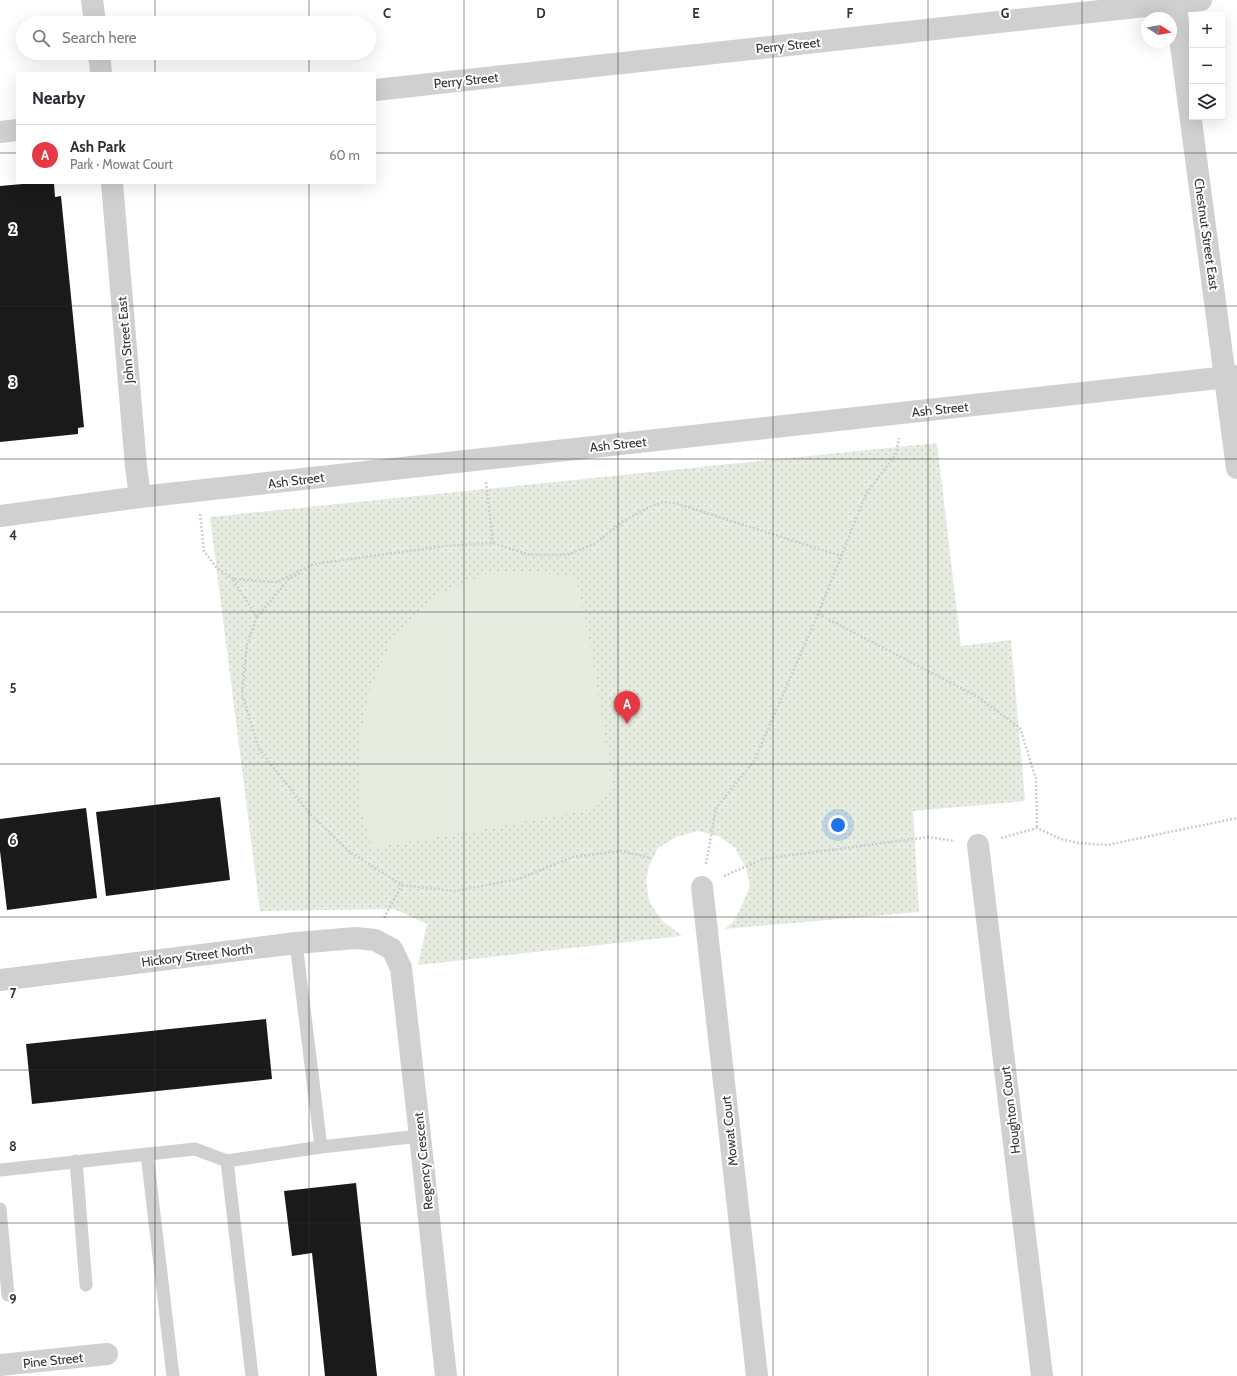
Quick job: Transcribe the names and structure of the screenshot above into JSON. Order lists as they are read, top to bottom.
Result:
{
  "streets": {
    "street": [
      "Perry Street",
      "Chestnut Street East",
      "John Street East",
      "Ash Street",
      "Hickory Street North",
      "Houghton Court",
      "Mowat Court",
      "Regency Crescent",
      "Pine Street"
    ]
  },
  "crossings": [
    ["Perry Street", "Chestnut Street East"],
    ["Chestnut Street East", "Ash Street"],
    ["John Street East", "Ash Street"],
    ["Hickory Street North", "Regency Crescent"]
  ],
  "north": "right",
  "page": {
    "map_buttons": ["+", "−"],
    "search": "Search here",
    "heading": "Nearby",
    "list": [
      {
        "mark": "A",
        "name": "Ash Park",
        "note": "Park · Mowat Court",
        "value": "60 m"
      }
    ],
    "pins": "A"
  },
  "grid": {
    "columns": [
      "C",
      "D",
      "E",
      "F",
      "G"
    ],
    "rows": [
      "2",
      "3",
      "4",
      "5",
      "6",
      "7",
      "8",
      "9"
    ]
  }
}
